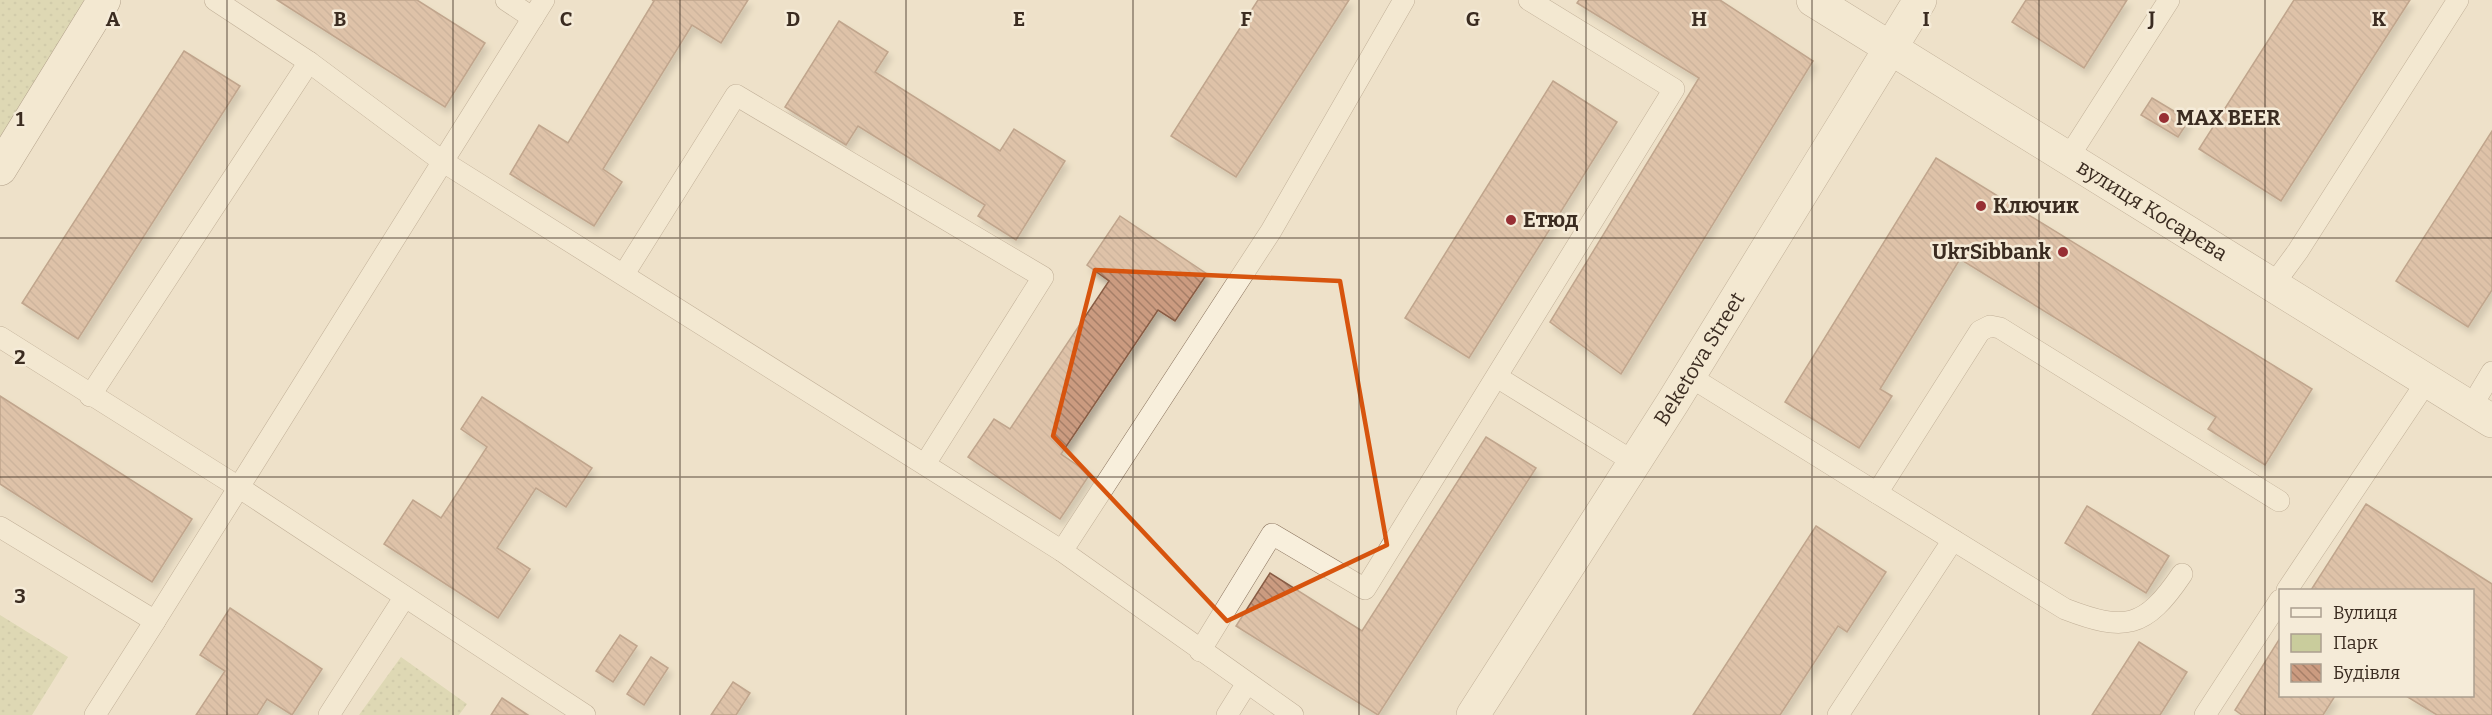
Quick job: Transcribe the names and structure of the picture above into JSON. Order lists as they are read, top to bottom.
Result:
{
  "streets": {
    "street": ["вулиця Косарєва", "Beketova Street"]
  },
  "crossings": [
    ["вулиця Косарєва", "Beketova Street"]
  ],
  "places": [
    "MAX BEER",
    "Ключик",
    "Етюд",
    "UkrSibbank"
  ],
  "legend": ["Вулиця", "Парк", "Будівля"],
  "grid": {
    "columns": [
      "A",
      "B",
      "C",
      "D",
      "E",
      "F",
      "G",
      "H",
      "I",
      "J",
      "K"
    ],
    "rows": ["1", "2", "3"]
  }
}
